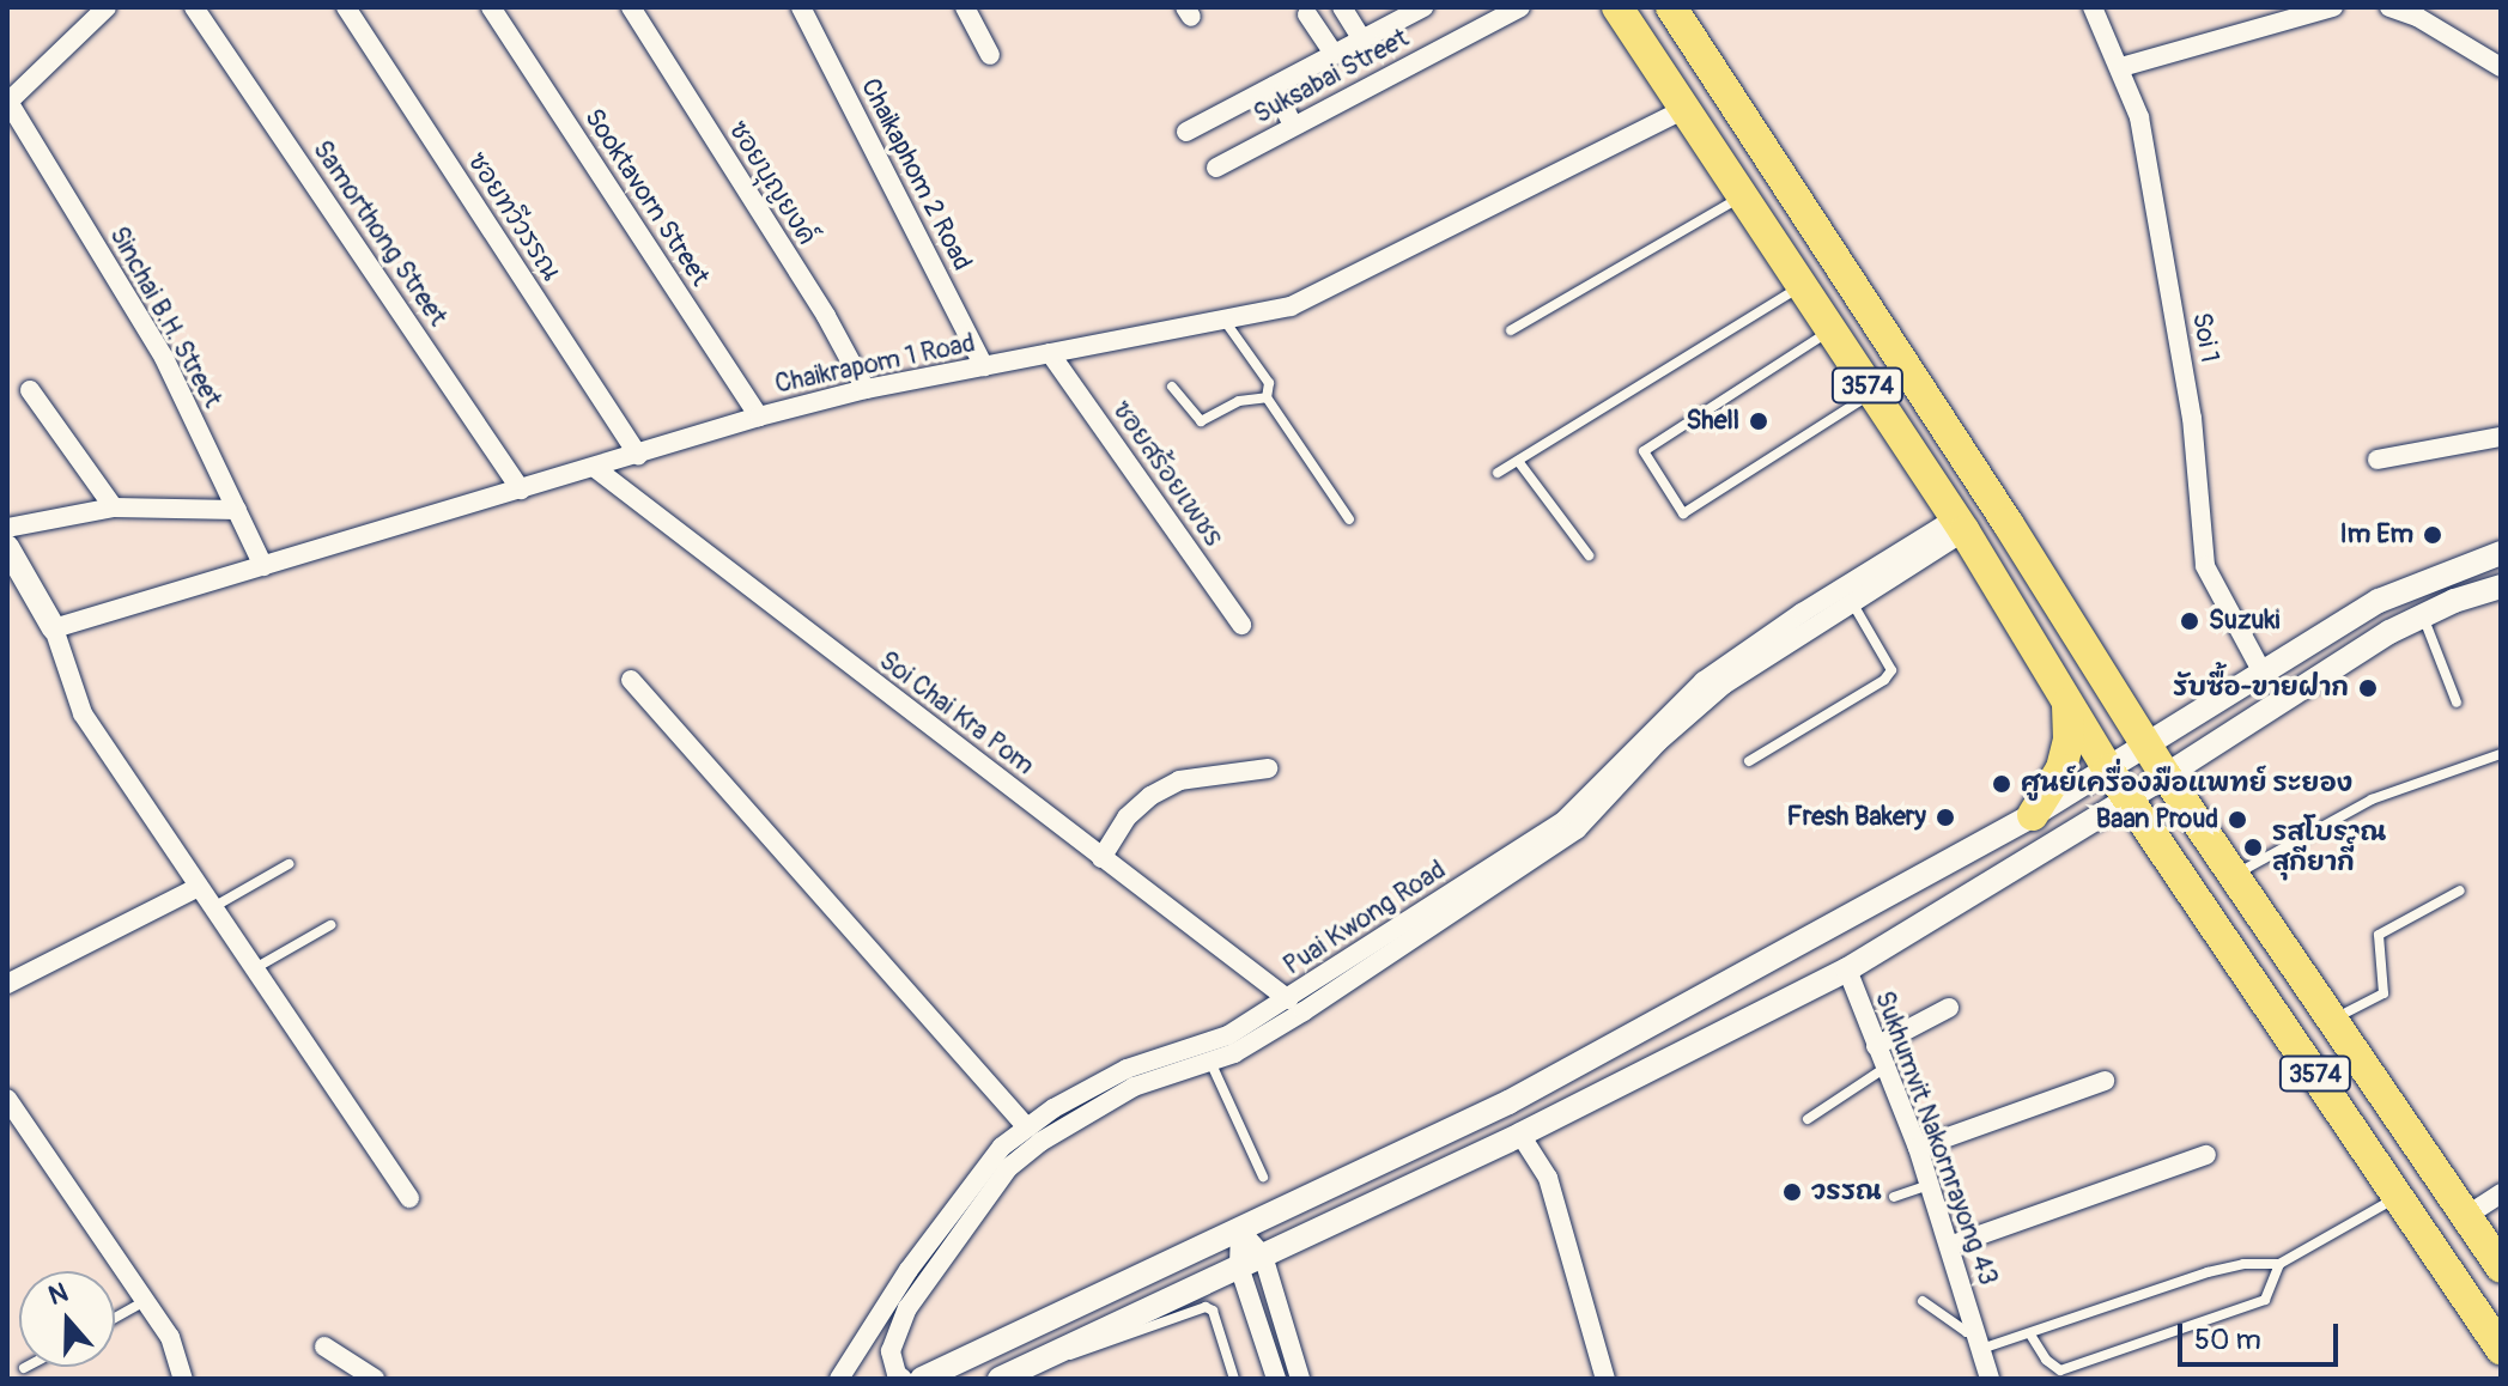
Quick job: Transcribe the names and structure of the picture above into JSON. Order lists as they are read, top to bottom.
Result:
{
  "streets": {
    "main road": ["3574"],
    "street": [
      "Suksabai Street",
      "Chaikaphom 2 Road",
      "ซอยบุญยงค์",
      "Sooktavorn Street",
      "ซอยทวีวรรณ",
      "Samorthong Street",
      "Sinchai B.H. Street",
      "Soi 1",
      "Chaikrapom 1 Road",
      "ซอยสร้อยเพชร",
      "Soi Chai Kra Pom",
      "Puai Kwong Road",
      "Sukhumvit Nakornrayong 43"
    ]
  },
  "crossings": [
    ["Chaikaphom 2 Road", "Chaikrapom 1 Road"],
    ["ซอยบุญยงค์", "Chaikrapom 1 Road"],
    ["Sooktavorn Street", "Chaikrapom 1 Road"],
    ["ซอยทวีวรรณ", "Chaikrapom 1 Road"],
    ["Samorthong Street", "Chaikrapom 1 Road"],
    ["Sinchai B.H. Street", "Chaikrapom 1 Road"],
    ["Chaikrapom 1 Road", "3574"],
    ["Chaikrapom 1 Road", "ซอยสร้อยเพชร"],
    ["Chaikrapom 1 Road", "Soi Chai Kra Pom"],
    ["3574", "Puai Kwong Road"],
    ["Soi Chai Kra Pom", "Puai Kwong Road"]
  ],
  "places": [
    "Shell",
    "Im Em",
    "Suzuki",
    "รับซื้อ-ขายฝาก",
    "ศูนย์เครื่องมือแพทย์ ระยอง",
    "Fresh Bakery",
    "Baan Proud",
    "รสโบราณ สุกียากี์",
    "วรรณ"
  ],
  "scale_bar": "50 m",
  "north": "top"
}
